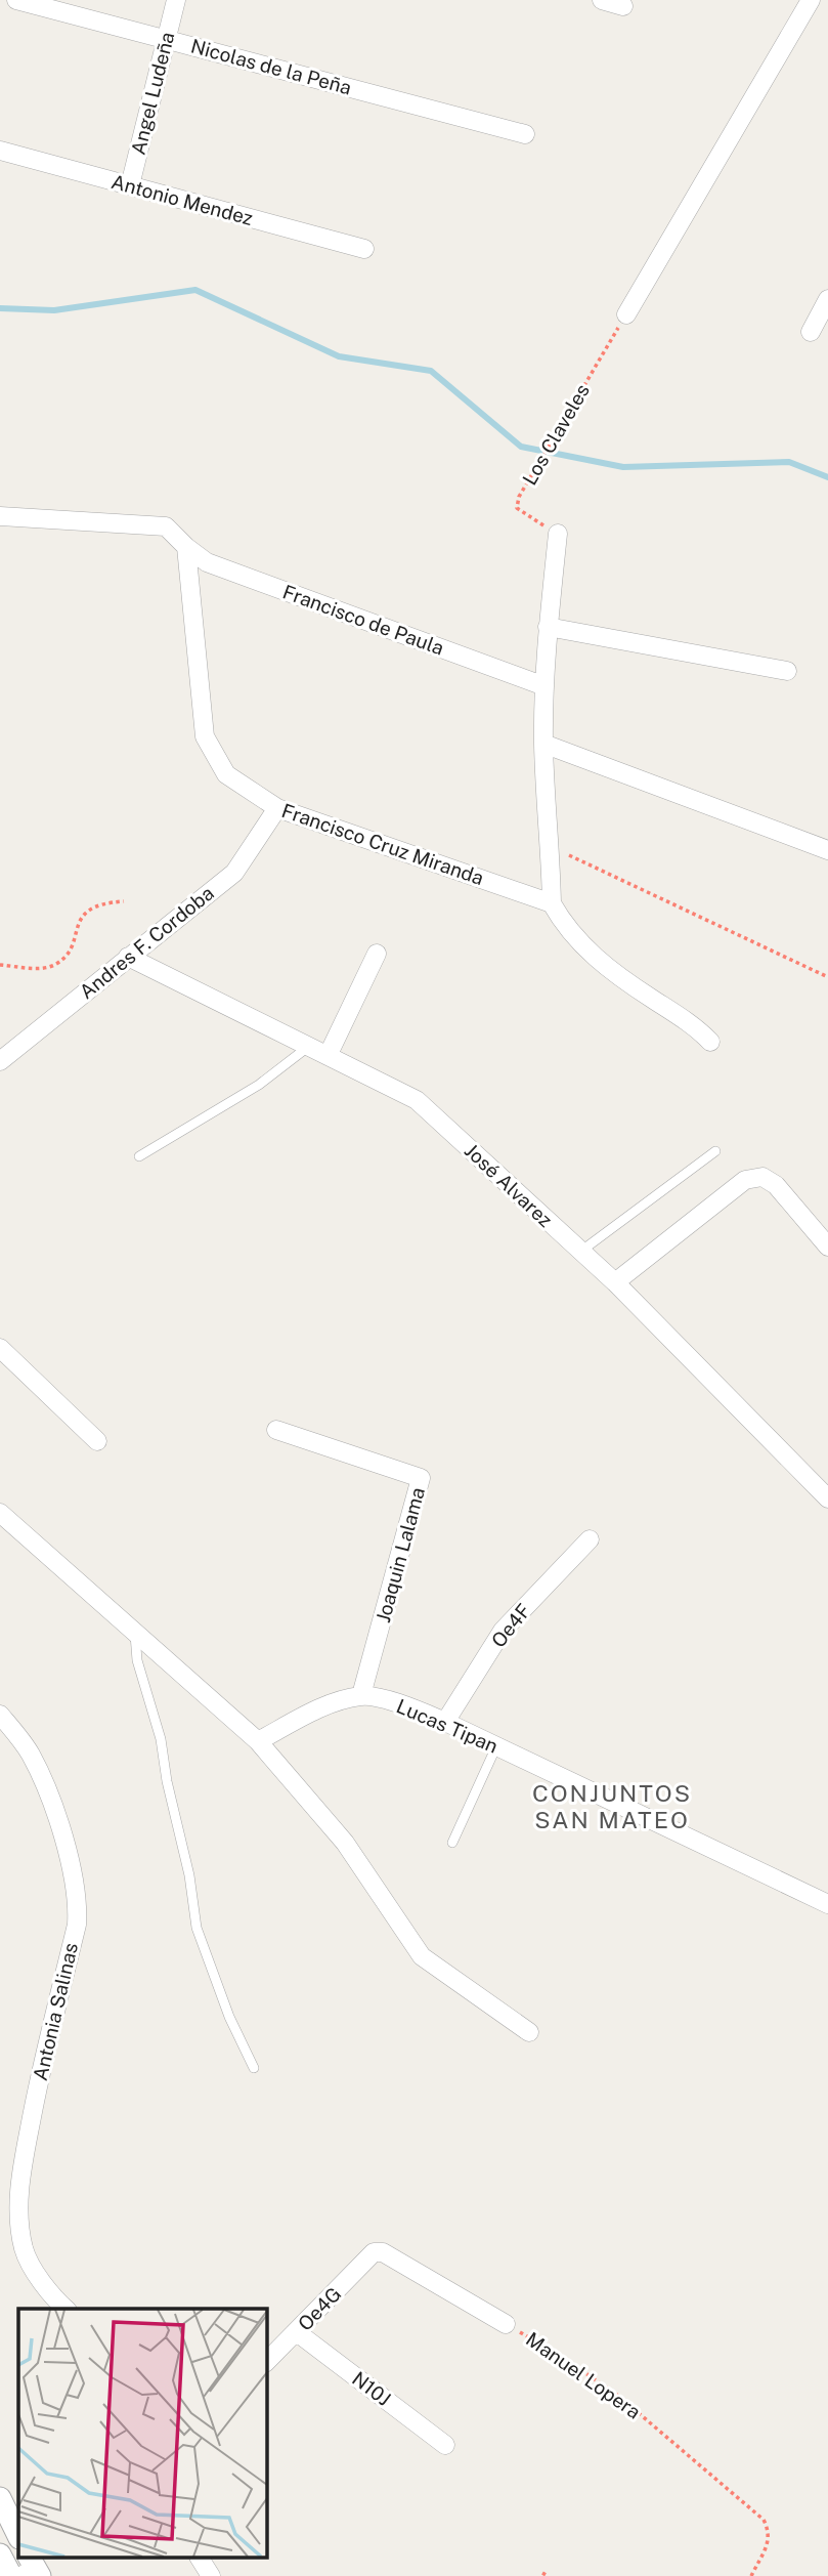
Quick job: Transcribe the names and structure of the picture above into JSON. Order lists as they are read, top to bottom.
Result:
{
  "streets": {
    "street": [
      "Nicolas de la Peña",
      "Angel Ludeña",
      "Antonio Mendez",
      "Francisco de Paula",
      "Francisco Cruz Miranda",
      "Andres F. Cordoba",
      "José Alvarez",
      "Joaquin Lalama",
      "Oe4F",
      "Lucas Tipan",
      "Antonia Salinas",
      "Oe4G",
      "Manuel Lopera",
      "N10J"
    ],
    "path": ["Los Claveles"]
  },
  "crossings": [
    ["Nicolas de la Peña", "Angel Ludeña"],
    ["Angel Ludeña", "Antonio Mendez"],
    ["Francisco de Paula", "Francisco Cruz Miranda"],
    ["Francisco Cruz Miranda", "Andres F. Cordoba"],
    ["Andres F. Cordoba", "José Alvarez"],
    ["Joaquin Lalama", "Lucas Tipan"],
    ["Oe4F", "Lucas Tipan"],
    ["Oe4G", "Manuel Lopera"],
    ["Oe4G", "N10J"]
  ],
  "districts": ["CONJUNTOS SAN MATEO"]
}
